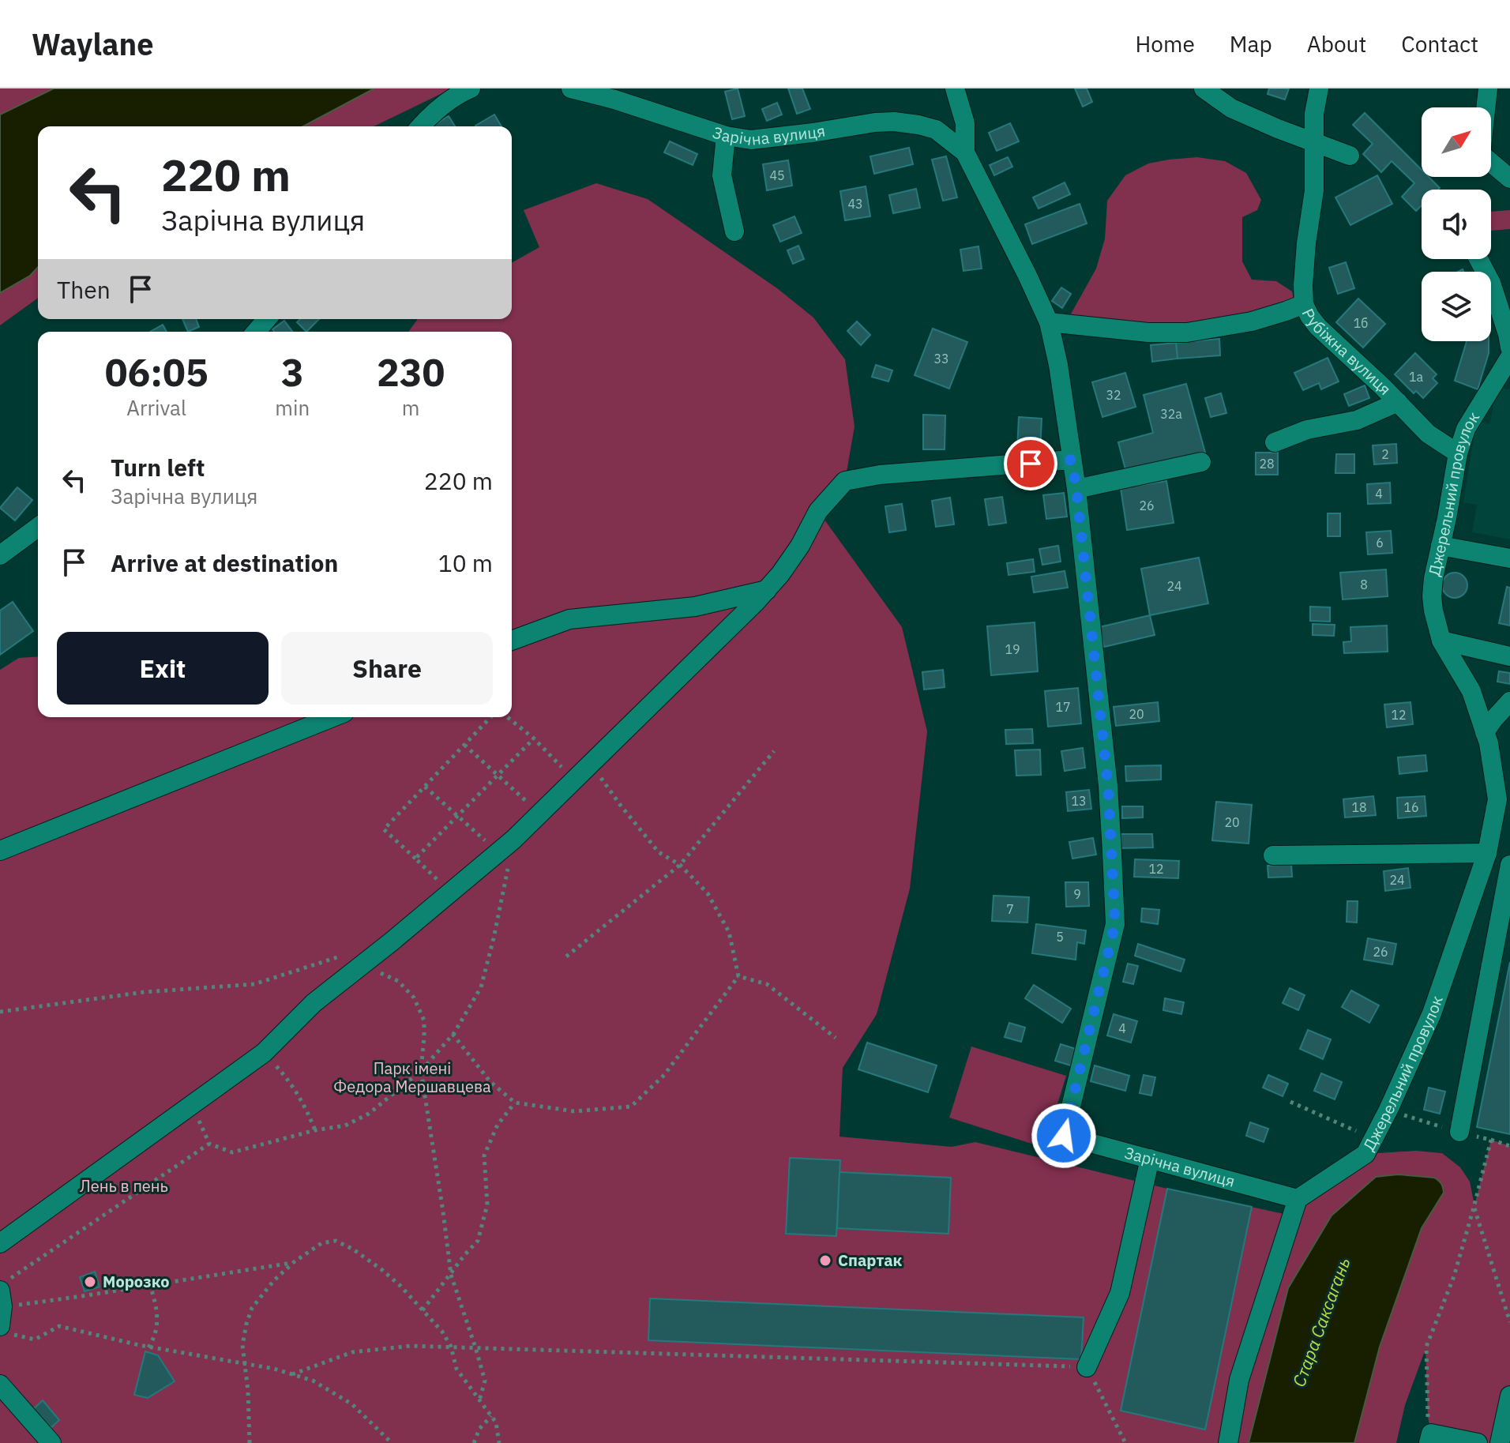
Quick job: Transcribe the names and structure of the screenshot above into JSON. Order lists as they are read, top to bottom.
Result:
{
  "streets": {
    "street": ["Зарічна вулиця", "Рубіжна вулиця", "Джерельний провулок"]
  },
  "crossings": [
    ["Зарічна вулиця", "Джерельний провулок"],
    ["Рубіжна вулиця", "Джерельний провулок"]
  ],
  "water": ["Стара Саксагань"],
  "parks": ["Парк імені Федора Мершавцева", "Лень в пень"],
  "places": ["Спартак", "Морозко"],
  "house_numbers": [
    "45",
    "43",
    "1б",
    "33",
    "1а",
    "32",
    "32а",
    "2",
    "28",
    "4",
    "26",
    "6",
    "8",
    "24",
    "19",
    "17",
    "20",
    "12",
    "13",
    "18",
    "16",
    "20",
    "12",
    "24",
    "9",
    "7",
    "5",
    "26",
    "4"
  ],
  "north": "top right",
  "page": {
    "header": "Waylane",
    "nav": [
      "Home",
      "Map",
      "About",
      "Contact"
    ],
    "turn": ["220 m", "Зарічна вулиця"],
    "then": "Then",
    "eta": [
      "06:05",
      "Arrival",
      "3",
      "min",
      "230",
      "m"
    ],
    "list": [
      {
        "name": "Turn left",
        "note": "Зарічна вулиця",
        "value": "220 m"
      },
      {
        "name": "Arrive at destination",
        "value": "10 m"
      }
    ],
    "buttons": ["Exit", "Share"]
  }
}
